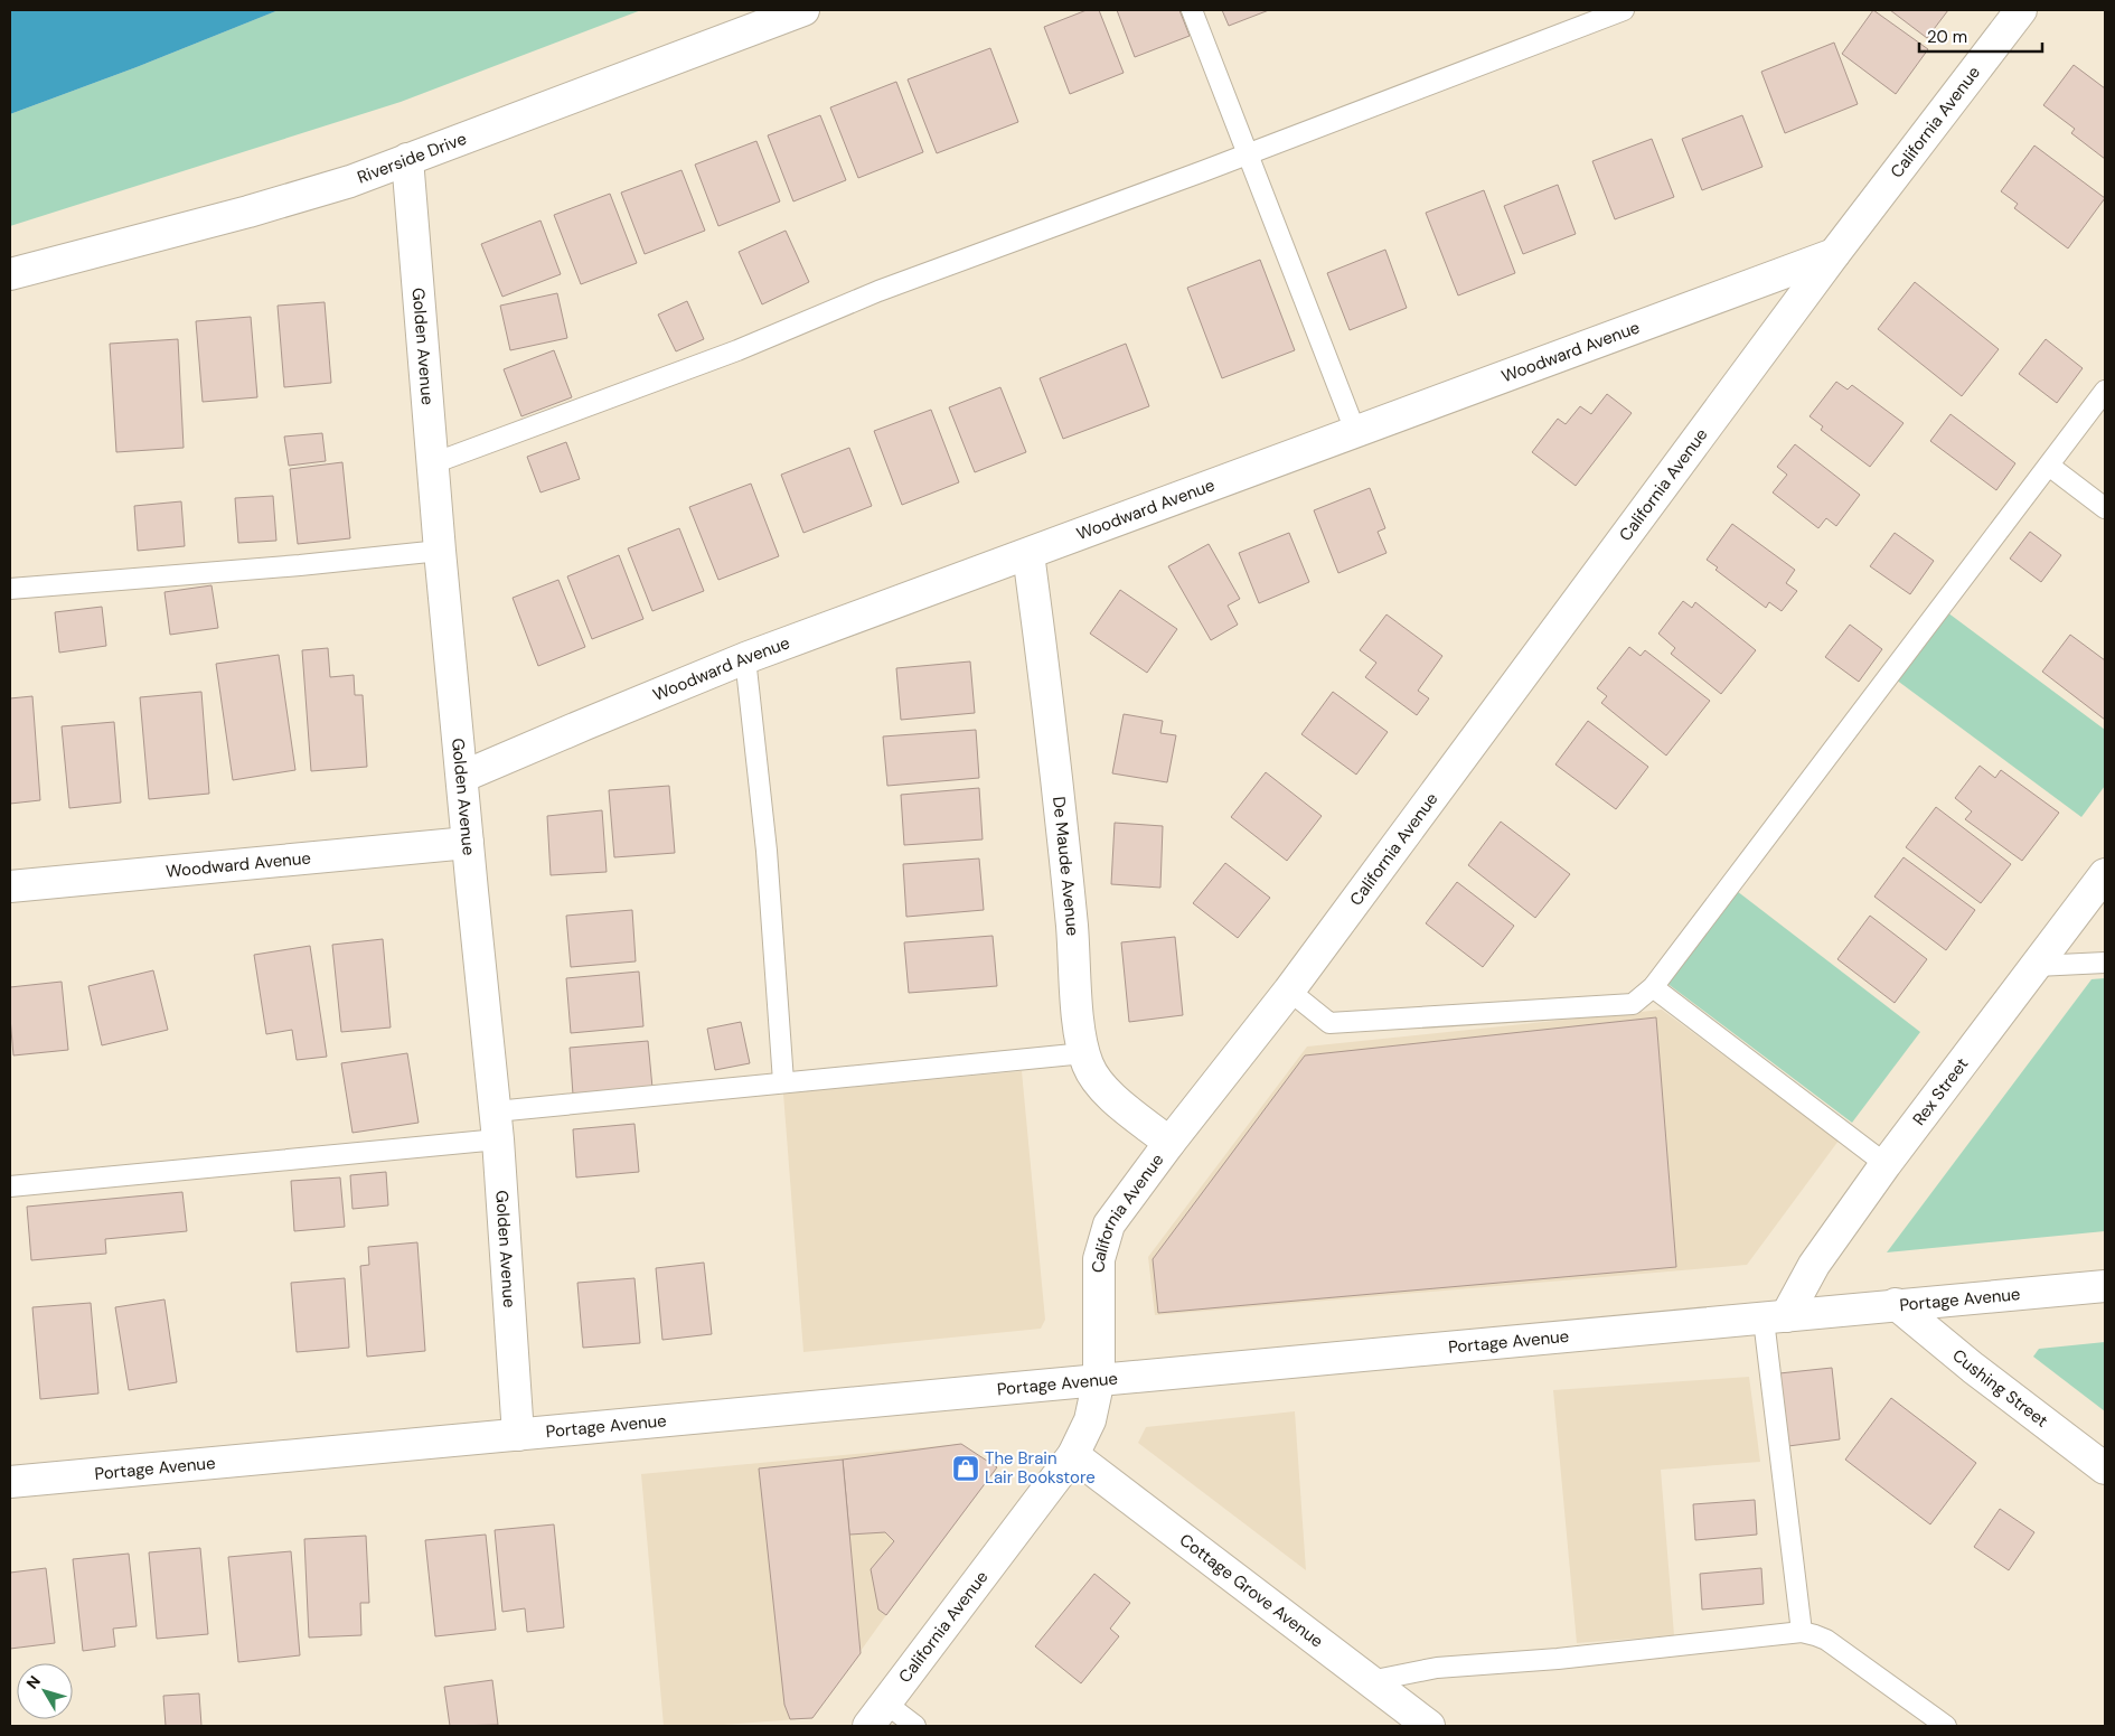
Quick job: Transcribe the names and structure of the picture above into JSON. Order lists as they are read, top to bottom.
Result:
{
  "streets": {
    "street": [
      "California Avenue",
      "Riverside Drive",
      "Golden Avenue",
      "Woodward Avenue",
      "De Maude Avenue",
      "Rex Street",
      "Portage Avenue",
      "Cushing Street",
      "Cottage Grove Avenue"
    ]
  },
  "crossings": [
    ["California Avenue", "Woodward Avenue"],
    ["California Avenue", "De Maude Avenue"],
    ["California Avenue", "Portage Avenue"],
    ["California Avenue", "Cottage Grove Avenue"],
    ["Riverside Drive", "Golden Avenue"],
    ["Golden Avenue", "Woodward Avenue"],
    ["Golden Avenue", "Portage Avenue"],
    ["Woodward Avenue", "De Maude Avenue"],
    ["Rex Street", "Portage Avenue"],
    ["Portage Avenue", "Cushing Street"]
  ],
  "places": {
    "shop": ["The Brain Lair Bookstore"]
  },
  "scale_bar": "20 m",
  "north": "top left"
}
